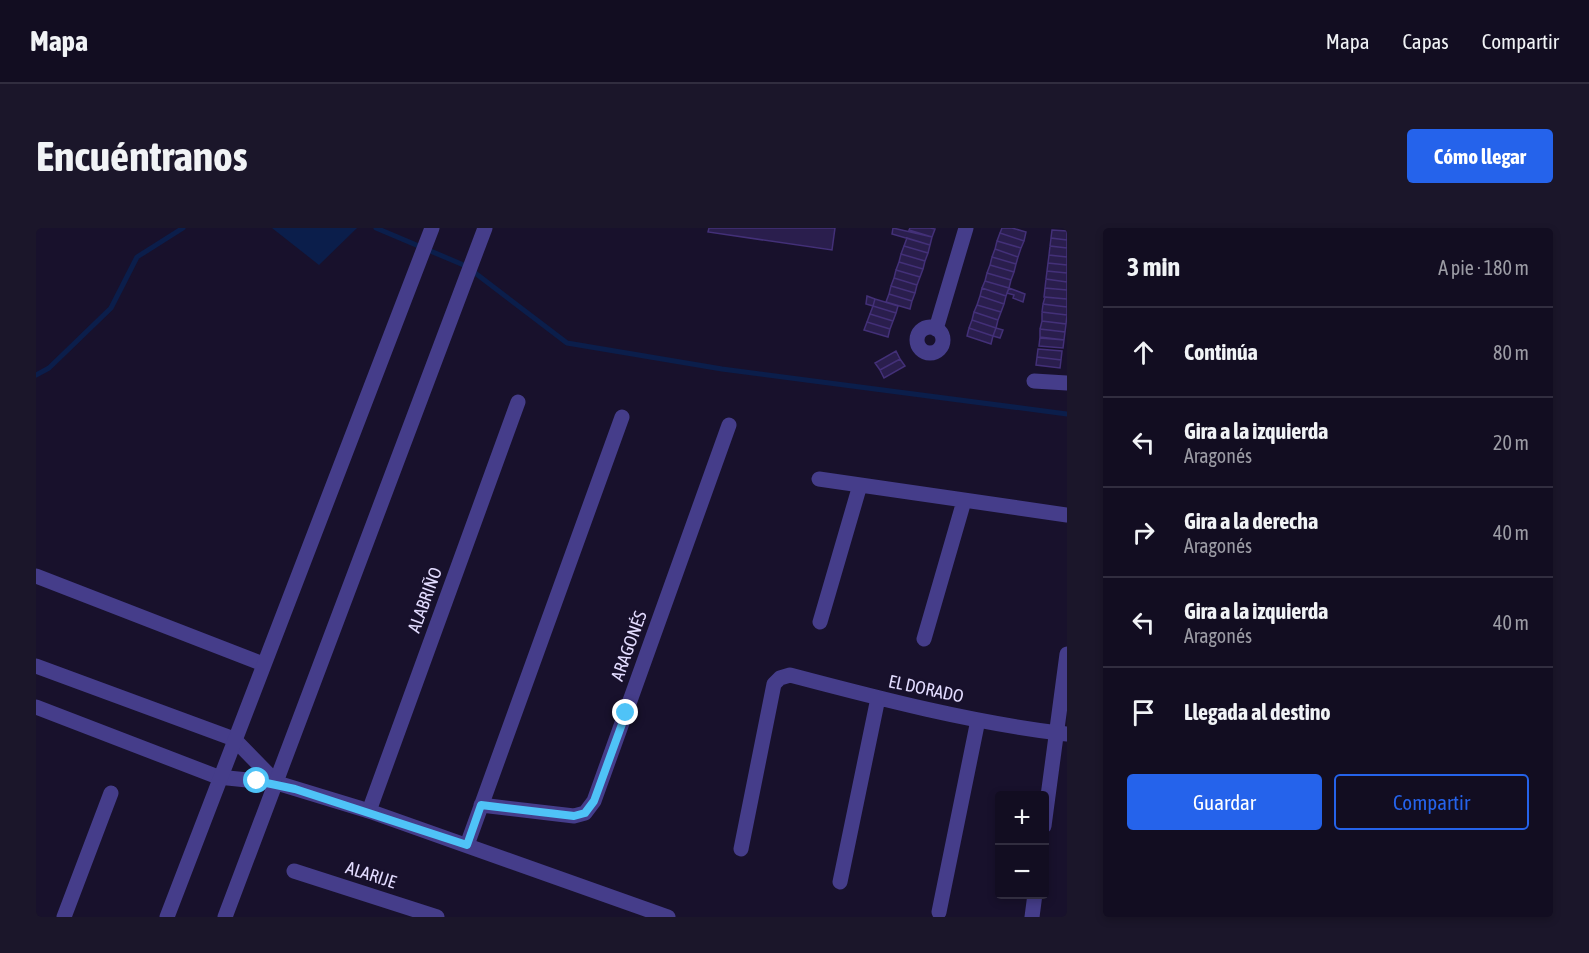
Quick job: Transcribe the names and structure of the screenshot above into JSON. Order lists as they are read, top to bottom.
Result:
{
  "streets": {
    "street": [
      "ALABRIÑO",
      "ARAGONÉS",
      "EL DORADO",
      "ALARIJE"
    ]
  },
  "page": {
    "header": "Mapa",
    "nav": ["Mapa", "Capas", "Compartir"],
    "buttons": [
      "Cómo llegar",
      ["Guardar", "Compartir"]
    ],
    "title": "Encuéntranos",
    "heading": ["3 min", "A pie · 180 m"],
    "list": [
      ["Continúa", "80 m"],
      ["Gira a la izquierda", "Aragonés", "20 m"],
      ["Gira a la derecha", "Aragonés", "40 m"],
      ["Gira a la izquierda", "Aragonés", "40 m"],
      "Llegada al destino"
    ],
    "map_buttons": ["+", "−"]
  }
}
